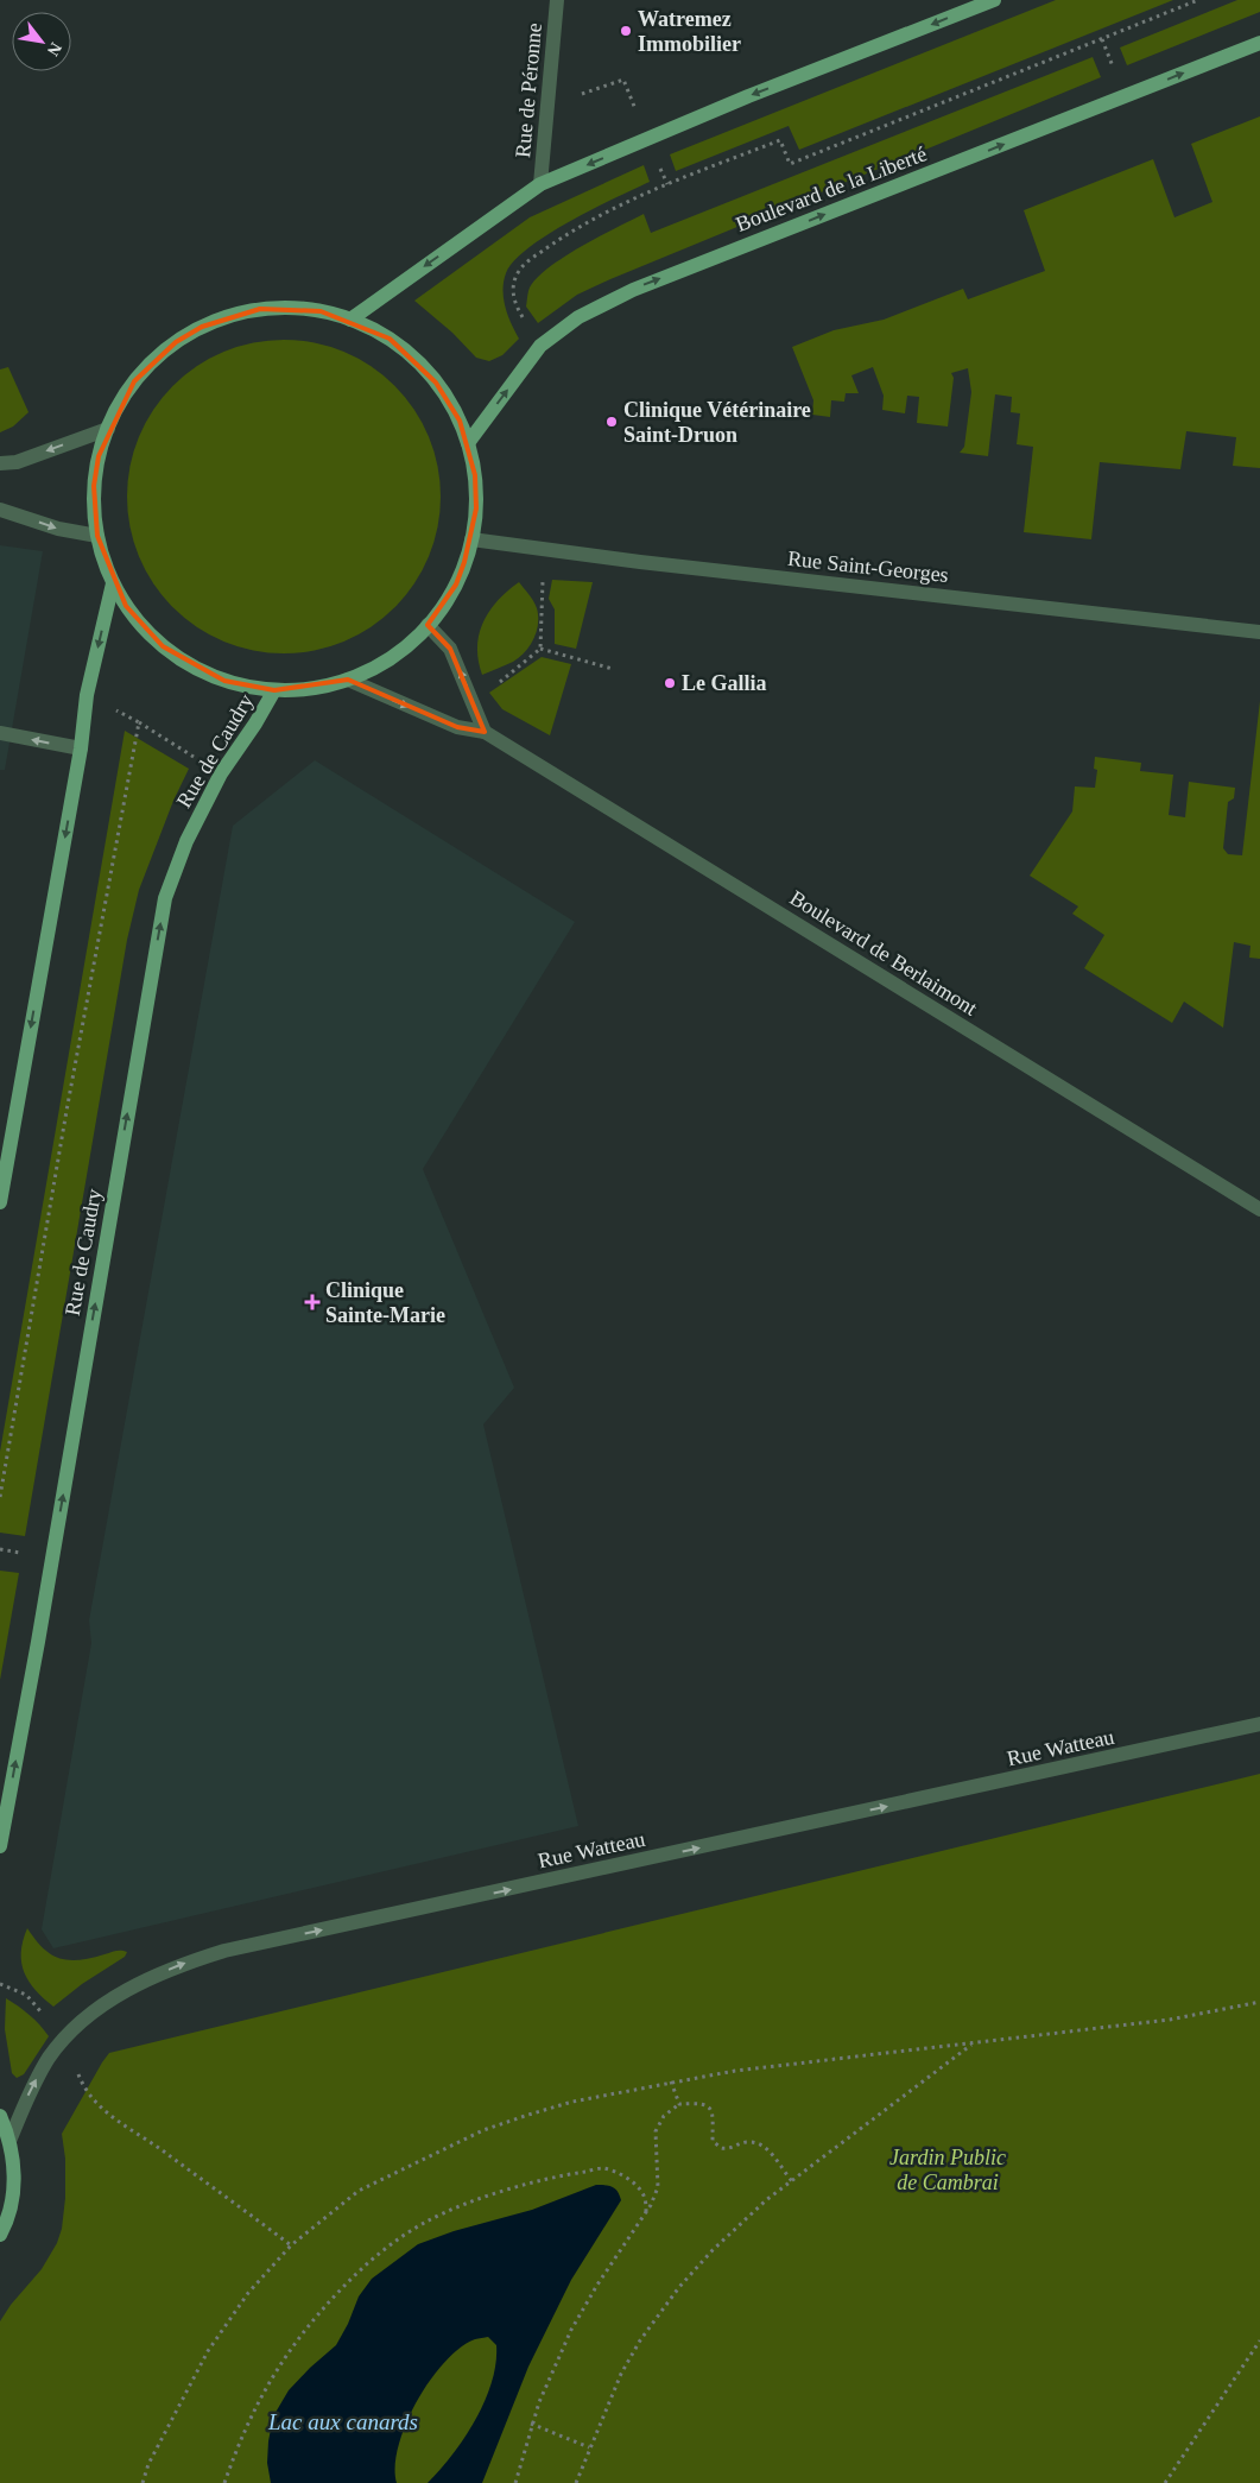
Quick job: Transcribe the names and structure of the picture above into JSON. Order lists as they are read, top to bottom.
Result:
{
  "streets": {
    "main road": ["Boulevard de la Liberté", "Rue de Caudry"],
    "street": [
      "Rue de Péronne",
      "Rue Saint-Georges",
      "Boulevard de Berlaimont",
      "Rue Watteau"
    ]
  },
  "one_way": ["Boulevard de la Liberté", "Rue Watteau"],
  "water": ["Lac aux canards"],
  "parks": ["Jardin Public de Cambrai"],
  "places": {
    "other": ["Watremez Immobilier", "Clinique Vétérinaire Saint-Druon", "Le Gallia"],
    "health": ["Clinique Sainte-Marie"]
  },
  "north": "bottom right"
}
